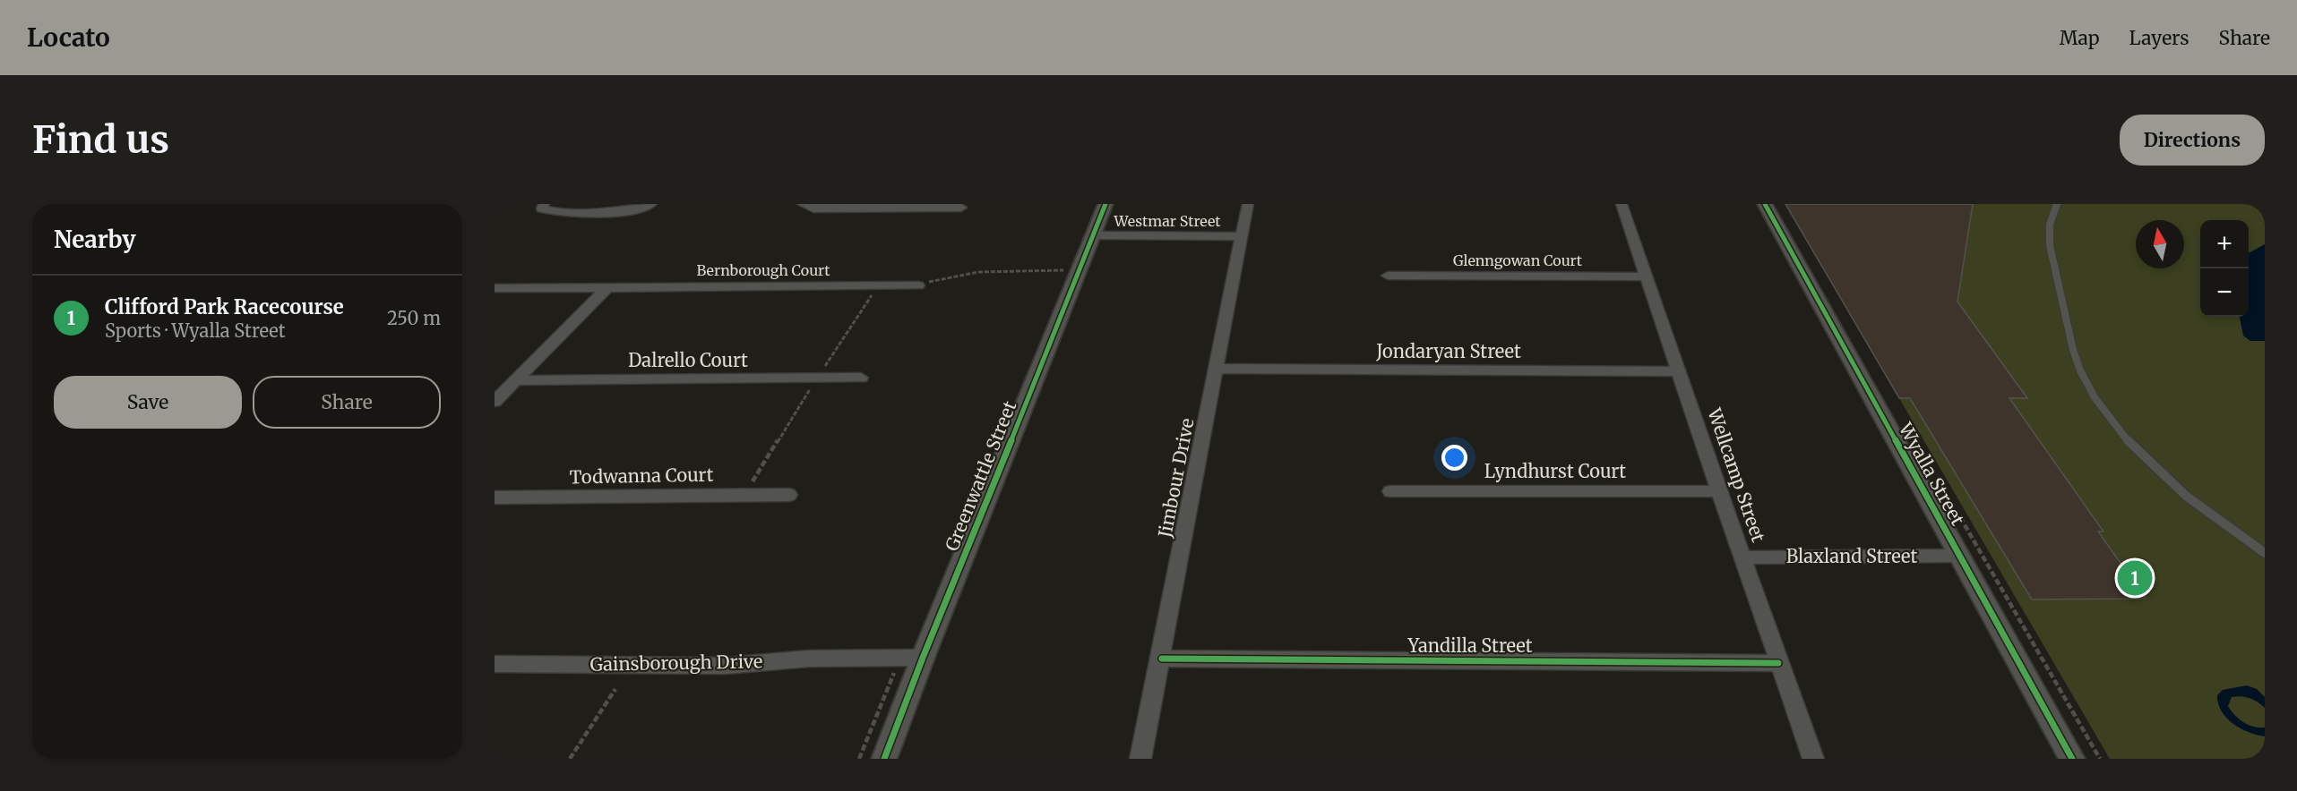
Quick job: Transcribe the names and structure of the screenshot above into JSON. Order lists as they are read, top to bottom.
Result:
{
  "streets": {
    "street": [
      "Westmar Street",
      "Glenngowan Court",
      "Bernborough Court",
      "Jondaryan Street",
      "Dalrello Court",
      "Lyndhurst Court",
      "Wyalla Street",
      "Wellcamp Street",
      "Todwanna Court",
      "Greenwattle Street",
      "Jimbour Drive",
      "Blaxland Street",
      "Yandilla Street",
      "Gainsborough Drive"
    ]
  },
  "crossings": [
    ["Westmar Street", "Greenwattle Street"],
    ["Westmar Street", "Jimbour Drive"],
    ["Glenngowan Court", "Wellcamp Street"],
    ["Jondaryan Street", "Wellcamp Street"],
    ["Jondaryan Street", "Jimbour Drive"],
    ["Lyndhurst Court", "Wellcamp Street"],
    ["Wyalla Street", "Blaxland Street"],
    ["Wellcamp Street", "Blaxland Street"],
    ["Wellcamp Street", "Yandilla Street"],
    ["Greenwattle Street", "Gainsborough Drive"],
    ["Jimbour Drive", "Yandilla Street"]
  ],
  "north": "top",
  "page": {
    "header": "Locato",
    "nav": ["Map", "Layers", "Share"],
    "buttons": [
      "Directions",
      ["Save", "Share"]
    ],
    "title": "Find us",
    "heading": "Nearby",
    "map_buttons": ["+", "−"],
    "list": [
      {
        "mark": "1",
        "name": "Clifford Park Racecourse",
        "note": "Sports · Wyalla Street",
        "value": "250 m"
      }
    ],
    "pins": "1"
  }
}
